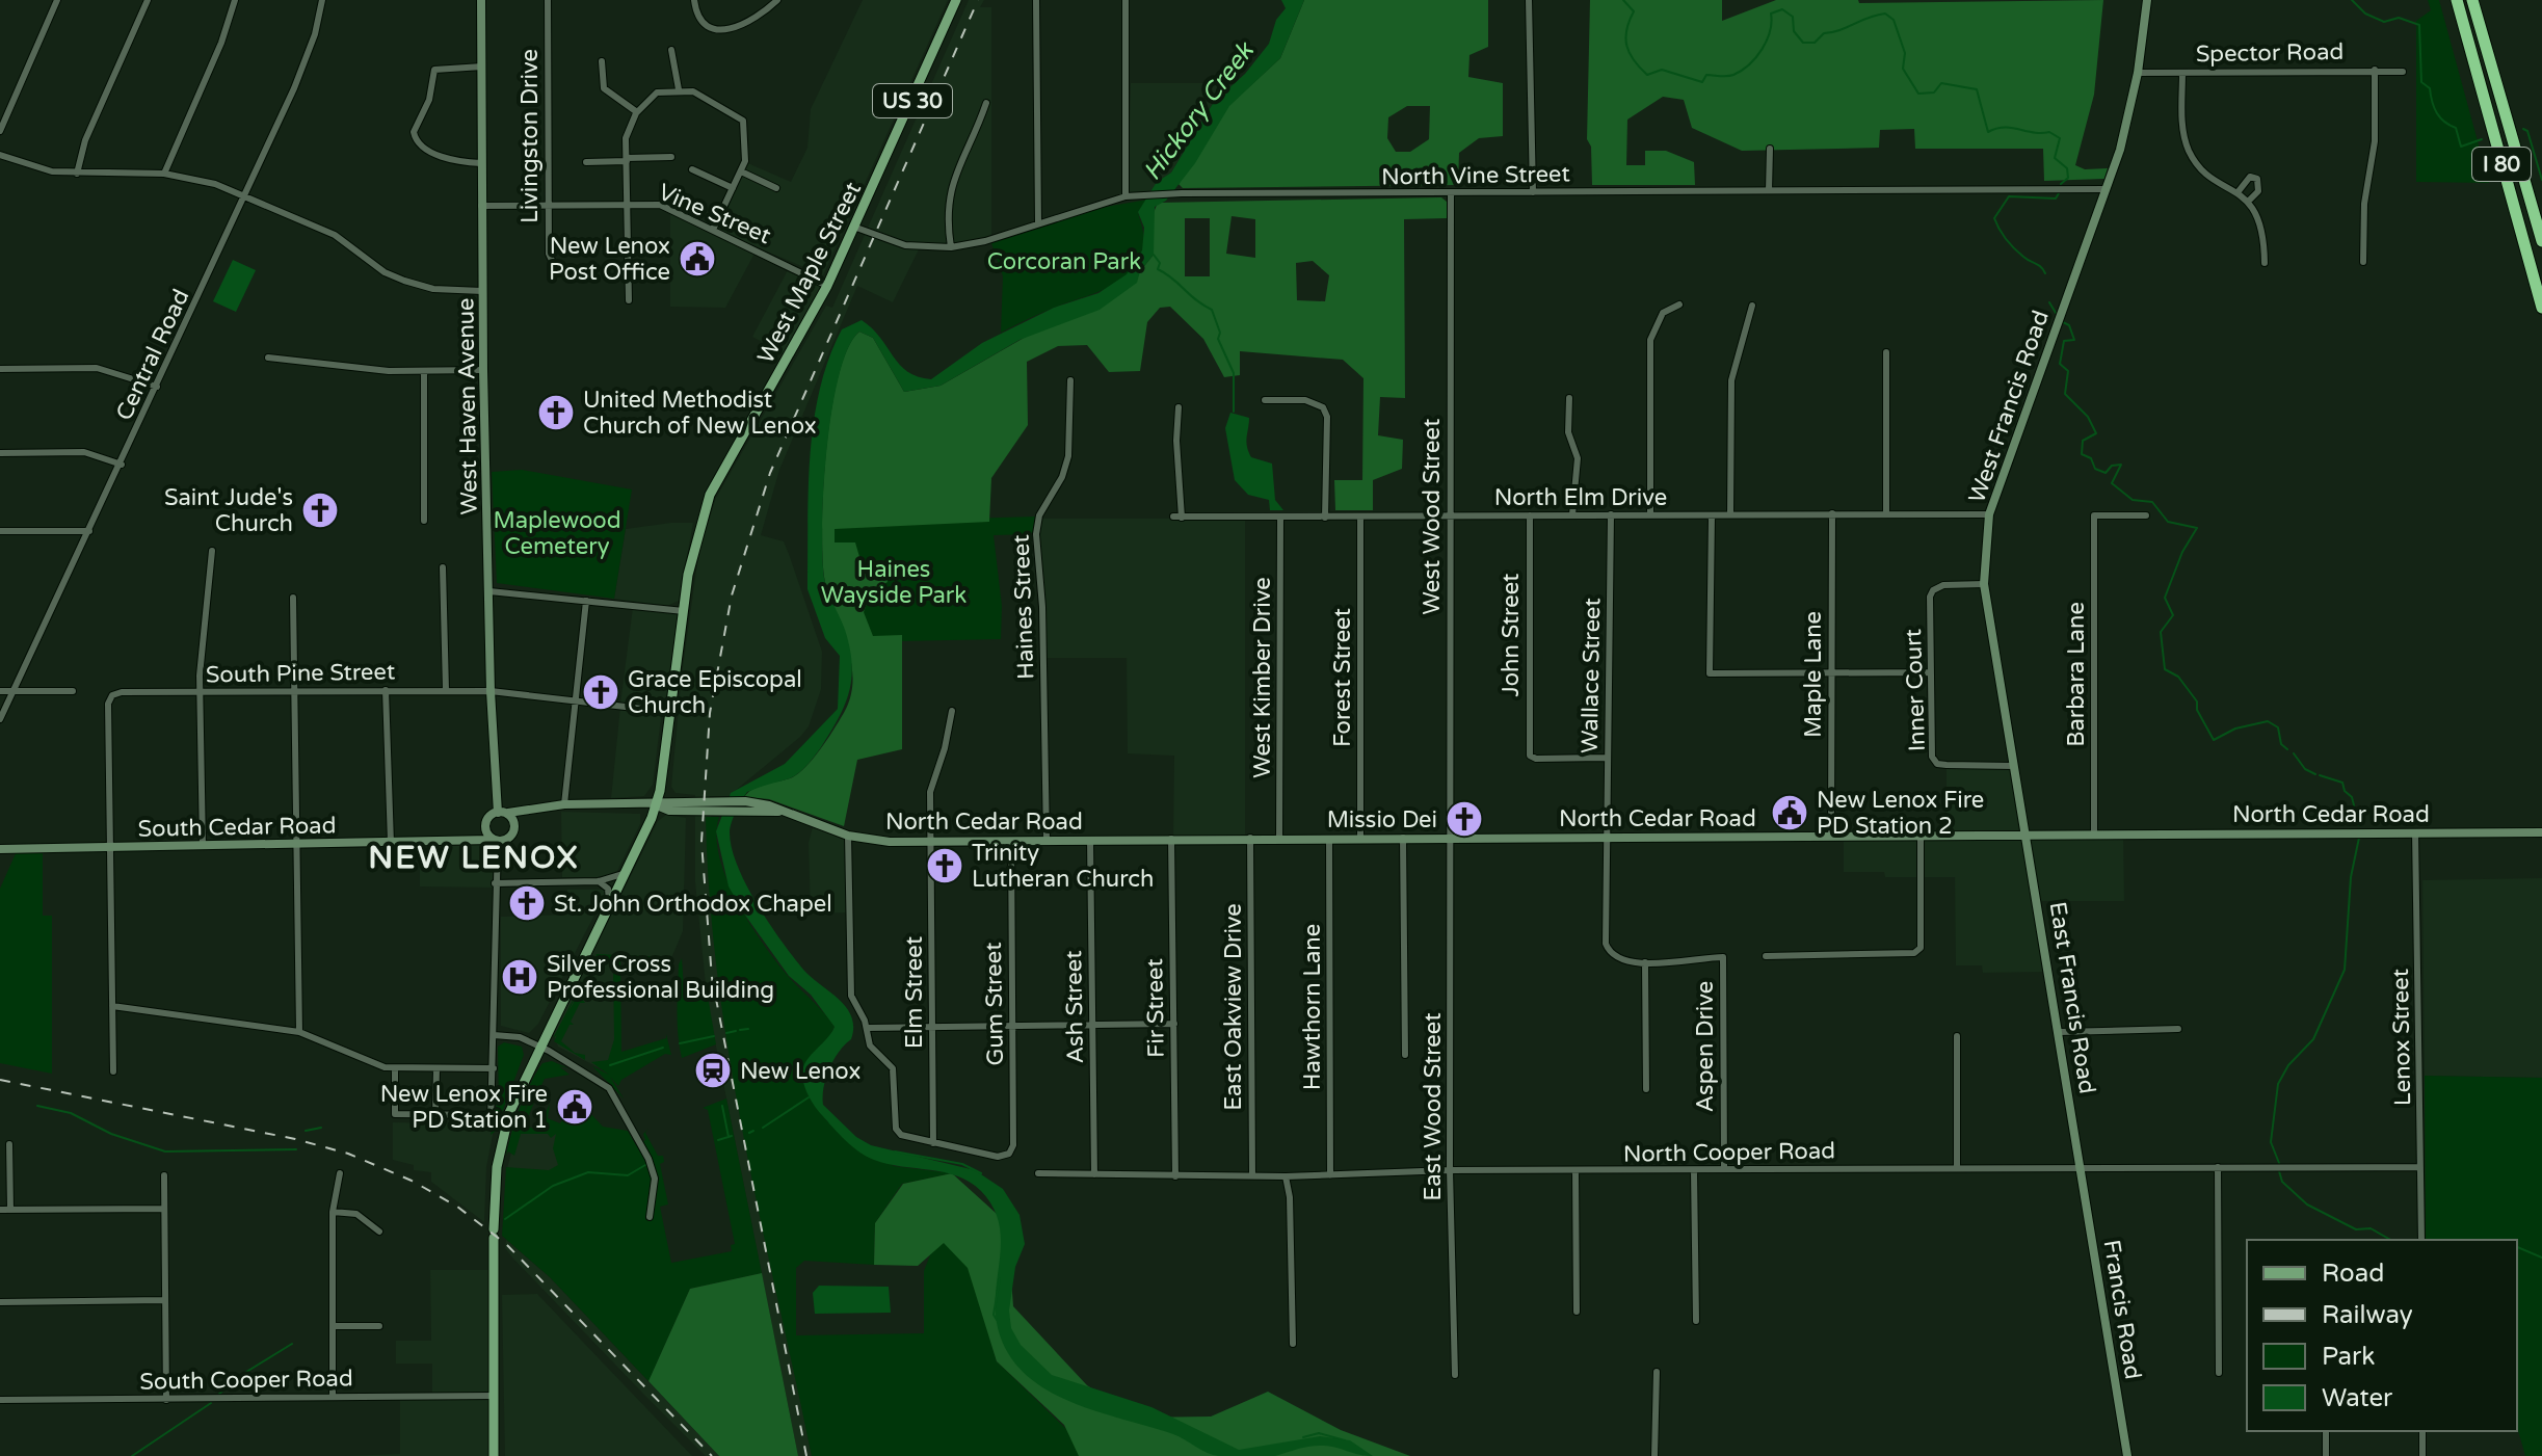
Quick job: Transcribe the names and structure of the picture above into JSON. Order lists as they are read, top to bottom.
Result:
{
  "streets": {
    "highway": ["I 80"],
    "main road": ["US 30", "West Maple Street"],
    "street": [
      "Spector Road",
      "Livingston Drive",
      "North Vine Street",
      "Vine Street",
      "Central Road",
      "West Haven Avenue",
      "West Francis Road",
      "North Elm Drive",
      "West Wood Street",
      "Haines Street",
      "John Street",
      "South Pine Street",
      "Maple Lane",
      "Barbara Lane",
      "Wallace Street",
      "West Kimber Drive",
      "Forest Street",
      "Inner Court",
      "North Cedar Road",
      "South Cedar Road",
      "Elm Street",
      "East Francis Road",
      "Gum Street",
      "Ash Street",
      "East Oakview Drive",
      "Hawthorn Lane",
      "Fir Street",
      "Lenox Street",
      "Aspen Drive",
      "East Wood Street",
      "North Cooper Road",
      "Francis Road",
      "South Cooper Road"
    ]
  },
  "crossings": [
    ["Spector Road", "West Francis Road"],
    ["US 30", "West Maple Street"],
    ["US 30", "North Cedar Road"],
    ["US 30", "South Cooper Road"],
    ["Livingston Drive", "Vine Street"],
    ["North Vine Street", "West Maple Street"],
    ["North Vine Street", "West Francis Road"],
    ["North Vine Street", "West Wood Street"],
    ["Vine Street", "West Maple Street"],
    ["Vine Street", "West Haven Avenue"],
    ["West Maple Street", "South Pine Street"],
    ["West Maple Street", "North Cedar Road"],
    ["West Haven Avenue", "South Pine Street"],
    ["West Haven Avenue", "North Cedar Road"],
    ["West Haven Avenue", "South Cedar Road"],
    ["West Francis Road", "North Elm Drive"],
    ["West Francis Road", "Inner Court"],
    ["West Francis Road", "North Cedar Road"],
    ["West Francis Road", "East Francis Road"],
    ["North Elm Drive", "West Wood Street"],
    ["North Elm Drive", "John Street"],
    ["North Elm Drive", "Maple Lane"],
    ["North Elm Drive", "Wallace Street"],
    ["North Elm Drive", "West Kimber Drive"],
    ["North Elm Drive", "Forest Street"],
    ["West Wood Street", "North Cedar Road"],
    ["West Wood Street", "East Wood Street"],
    ["Haines Street", "North Cedar Road"],
    ["John Street", "Wallace Street"],
    ["South Pine Street", "South Cedar Road"],
    ["Maple Lane", "North Cedar Road"],
    ["Barbara Lane", "North Cedar Road"],
    ["Wallace Street", "North Cedar Road"],
    ["Wallace Street", "Aspen Drive"],
    ["West Kimber Drive", "North Cedar Road"],
    ["Forest Street", "North Cedar Road"],
    ["North Cedar Road", "South Cedar Road"],
    ["North Cedar Road", "Elm Street"],
    ["North Cedar Road", "East Francis Road"],
    ["North Cedar Road", "Gum Street"],
    ["North Cedar Road", "Ash Street"],
    ["North Cedar Road", "East Oakview Drive"],
    ["North Cedar Road", "Hawthorn Lane"],
    ["North Cedar Road", "Fir Street"],
    ["North Cedar Road", "Lenox Street"],
    ["North Cedar Road", "Aspen Drive"],
    ["North Cedar Road", "East Wood Street"],
    ["Elm Street", "Gum Street"],
    ["East Francis Road", "North Cooper Road"],
    ["East Francis Road", "Francis Road"],
    ["Ash Street", "North Cooper Road"],
    ["East Oakview Drive", "North Cooper Road"],
    ["Hawthorn Lane", "North Cooper Road"],
    ["Fir Street", "North Cooper Road"],
    ["Lenox Street", "North Cooper Road"],
    ["Aspen Drive", "North Cooper Road"],
    ["East Wood Street", "North Cooper Road"],
    ["North Cooper Road", "Francis Road"]
  ],
  "districts": ["NEW LENOX"],
  "water": ["Hickory Creek"],
  "parks": ["Corcoran Park", "Maplewood Cemetery", "Haines Wayside Park"],
  "places": {
    "public building": ["New Lenox Post Office", "New Lenox Fire PD Station 2", "New Lenox Fire PD Station 1"],
    "church": [
      "United Methodist Church of New Lenox",
      "Saint Jude's Church",
      "Grace Episcopal Church",
      "Missio Dei",
      "Trinity Lutheran Church",
      "St. John Orthodox Chapel"
    ],
    "hospital": ["Silver Cross Professional Building"],
    "station": ["New Lenox"]
  },
  "legend": [
    "Road",
    "Railway",
    "Park",
    "Water"
  ]
}
